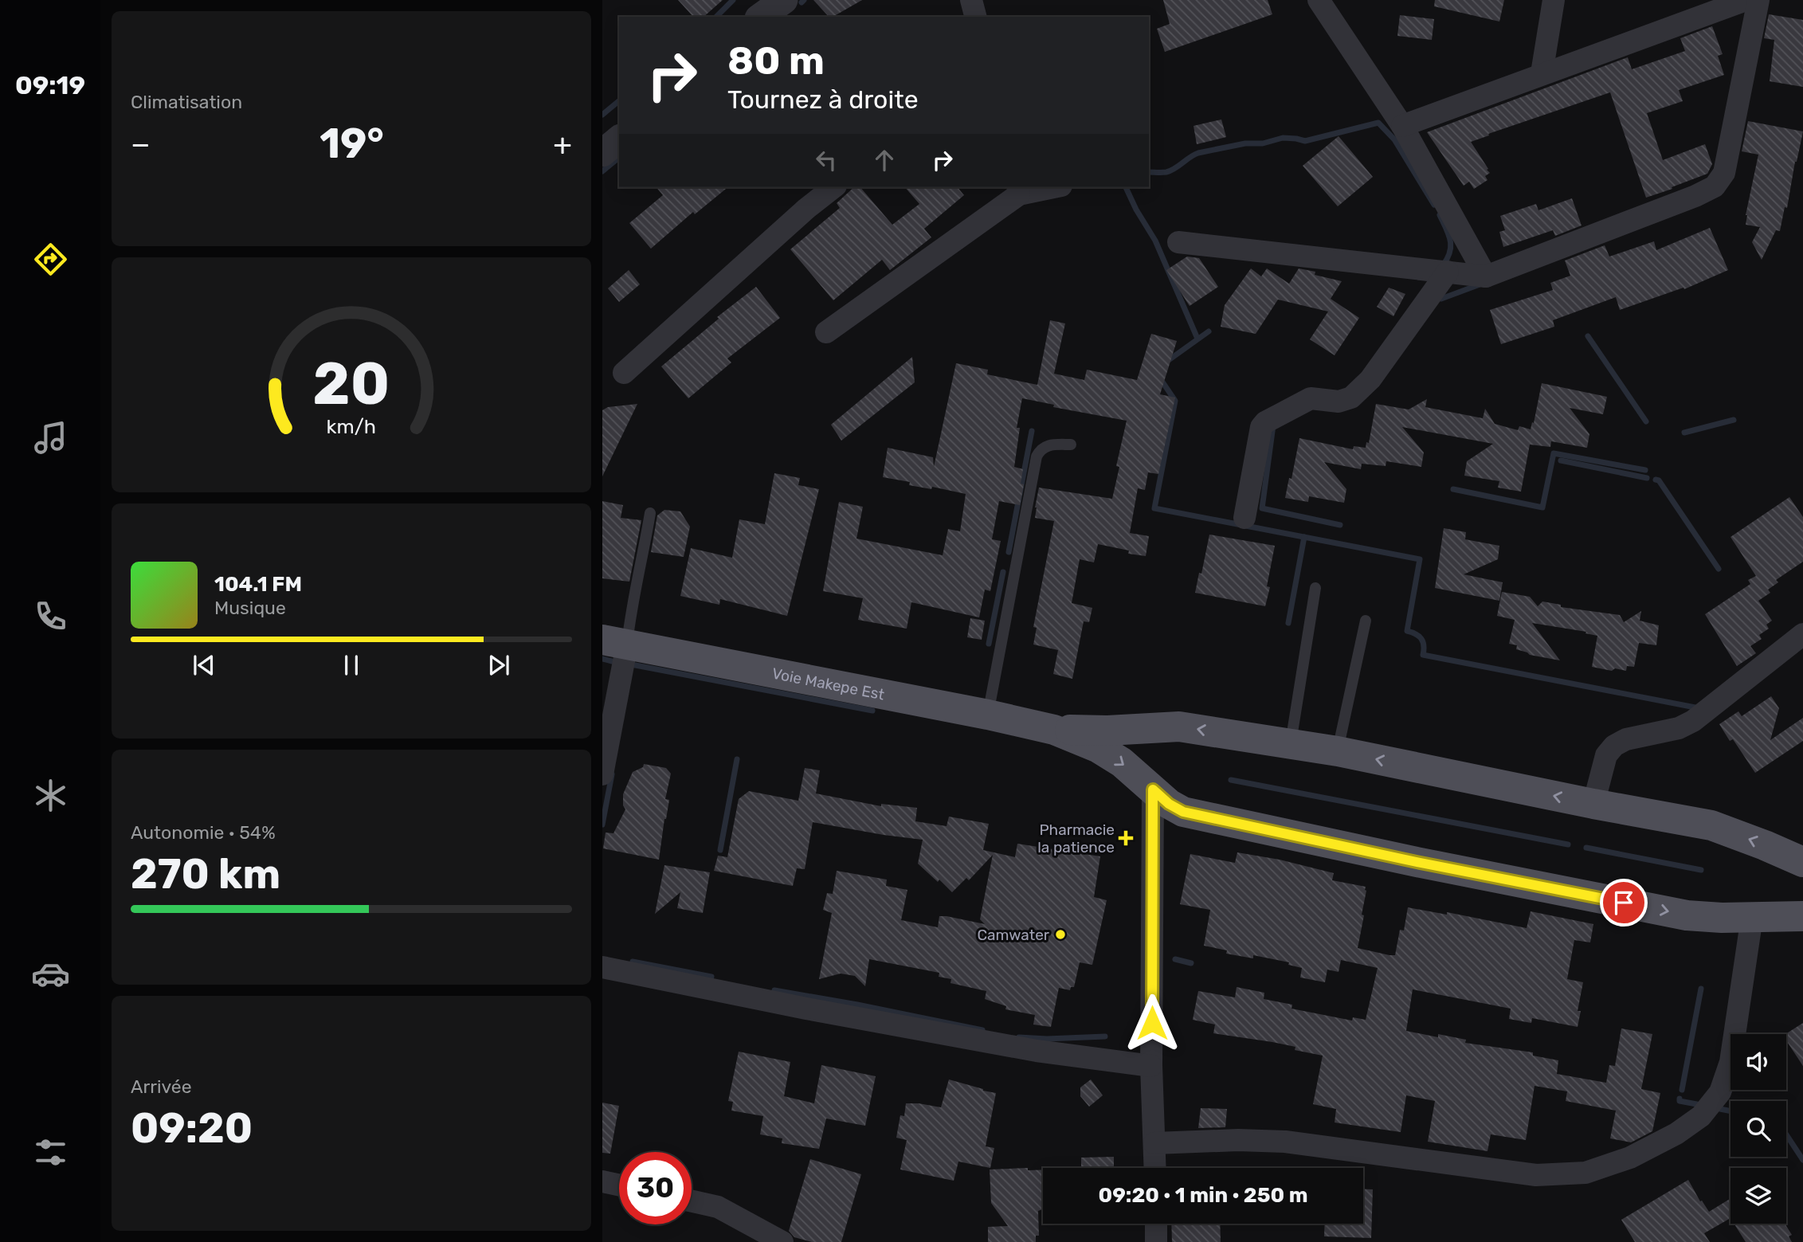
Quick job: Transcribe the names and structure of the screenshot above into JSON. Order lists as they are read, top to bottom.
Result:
{
  "streets": {
    "main road": ["Voie Makepe Est"]
  },
  "places": {
    "health": ["Pharmacie la patience"],
    "other": ["Camwater"]
  },
  "page": {
    "tabs": "09:19",
    "tile": [
      "Climatisation",
      ["Autonomie · 54%", "270 km"],
      ["Arrivée", "09:20"]
    ],
    "turn": ["80 m", "Tournez à droite"],
    "heat": ["−", "19°", "+"],
    "song": ["104.1 FM", "Musique"],
    "limit": "30",
    "trip": "09:20 · 1 min · 250 m",
    "gauge": ["20", "km/h"]
  }
}
